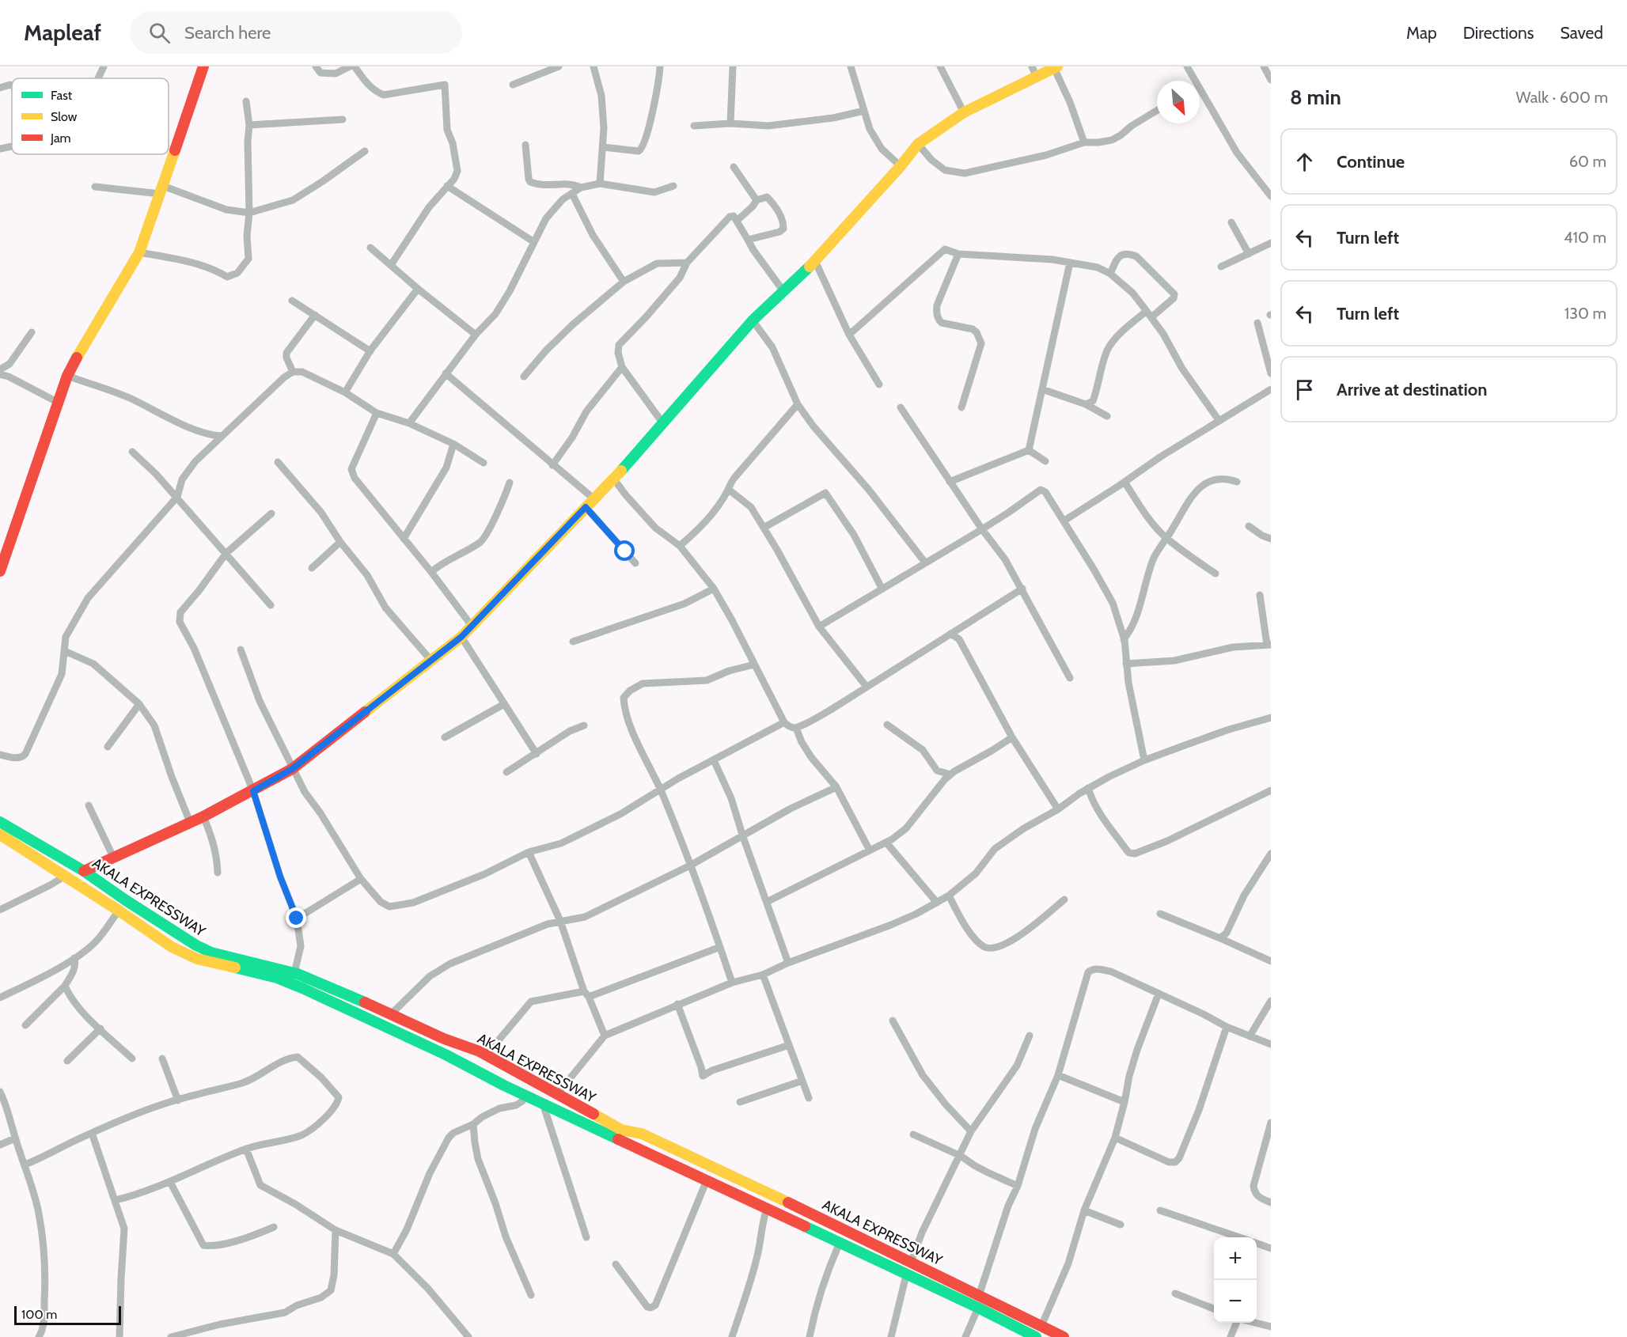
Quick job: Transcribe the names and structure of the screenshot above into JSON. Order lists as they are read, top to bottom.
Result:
{
  "streets": {
    "main road": ["AKALA EXPRESSWAY"]
  },
  "legend": ["Fast", "Slow", "Jam"],
  "scale_bar": "100 m",
  "north": "bottom right",
  "page": {
    "header": "Mapleaf",
    "search": "Search here",
    "nav": ["Map", "Directions", "Saved"],
    "heading": ["8 min", "Walk · 600 m"],
    "list": [
      ["Continue", "60 m"],
      ["Turn left", "410 m"],
      ["Turn left", "130 m"],
      "Arrive at destination"
    ],
    "map_buttons": ["+", "−"],
    "scale": "100 m"
  }
}
